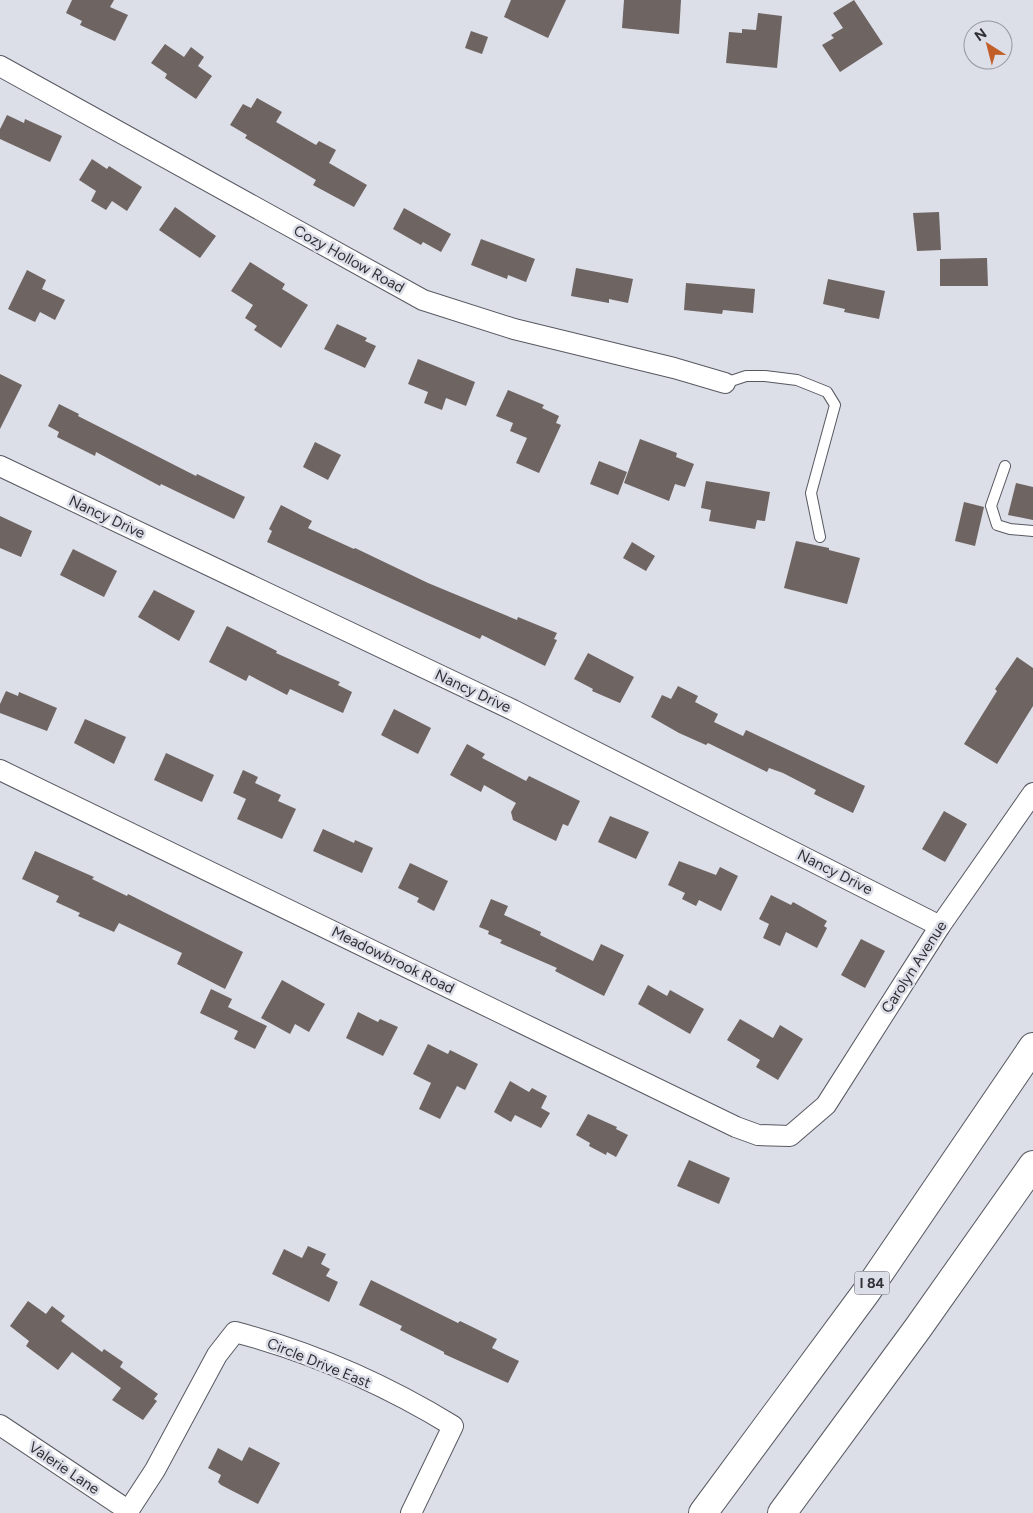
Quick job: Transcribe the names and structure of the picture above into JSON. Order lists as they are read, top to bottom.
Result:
{
  "streets": {
    "highway": ["I 84"],
    "street": [
      "Cozy Hollow Road",
      "Nancy Drive",
      "Meadowbrook Road",
      "Carolyn Avenue",
      "Circle Drive East",
      "Valerie Lane"
    ]
  },
  "crossings": [
    ["Nancy Drive", "Carolyn Avenue"],
    ["Meadowbrook Road", "Carolyn Avenue"],
    ["Circle Drive East", "Valerie Lane"]
  ],
  "north": "top left"
}
